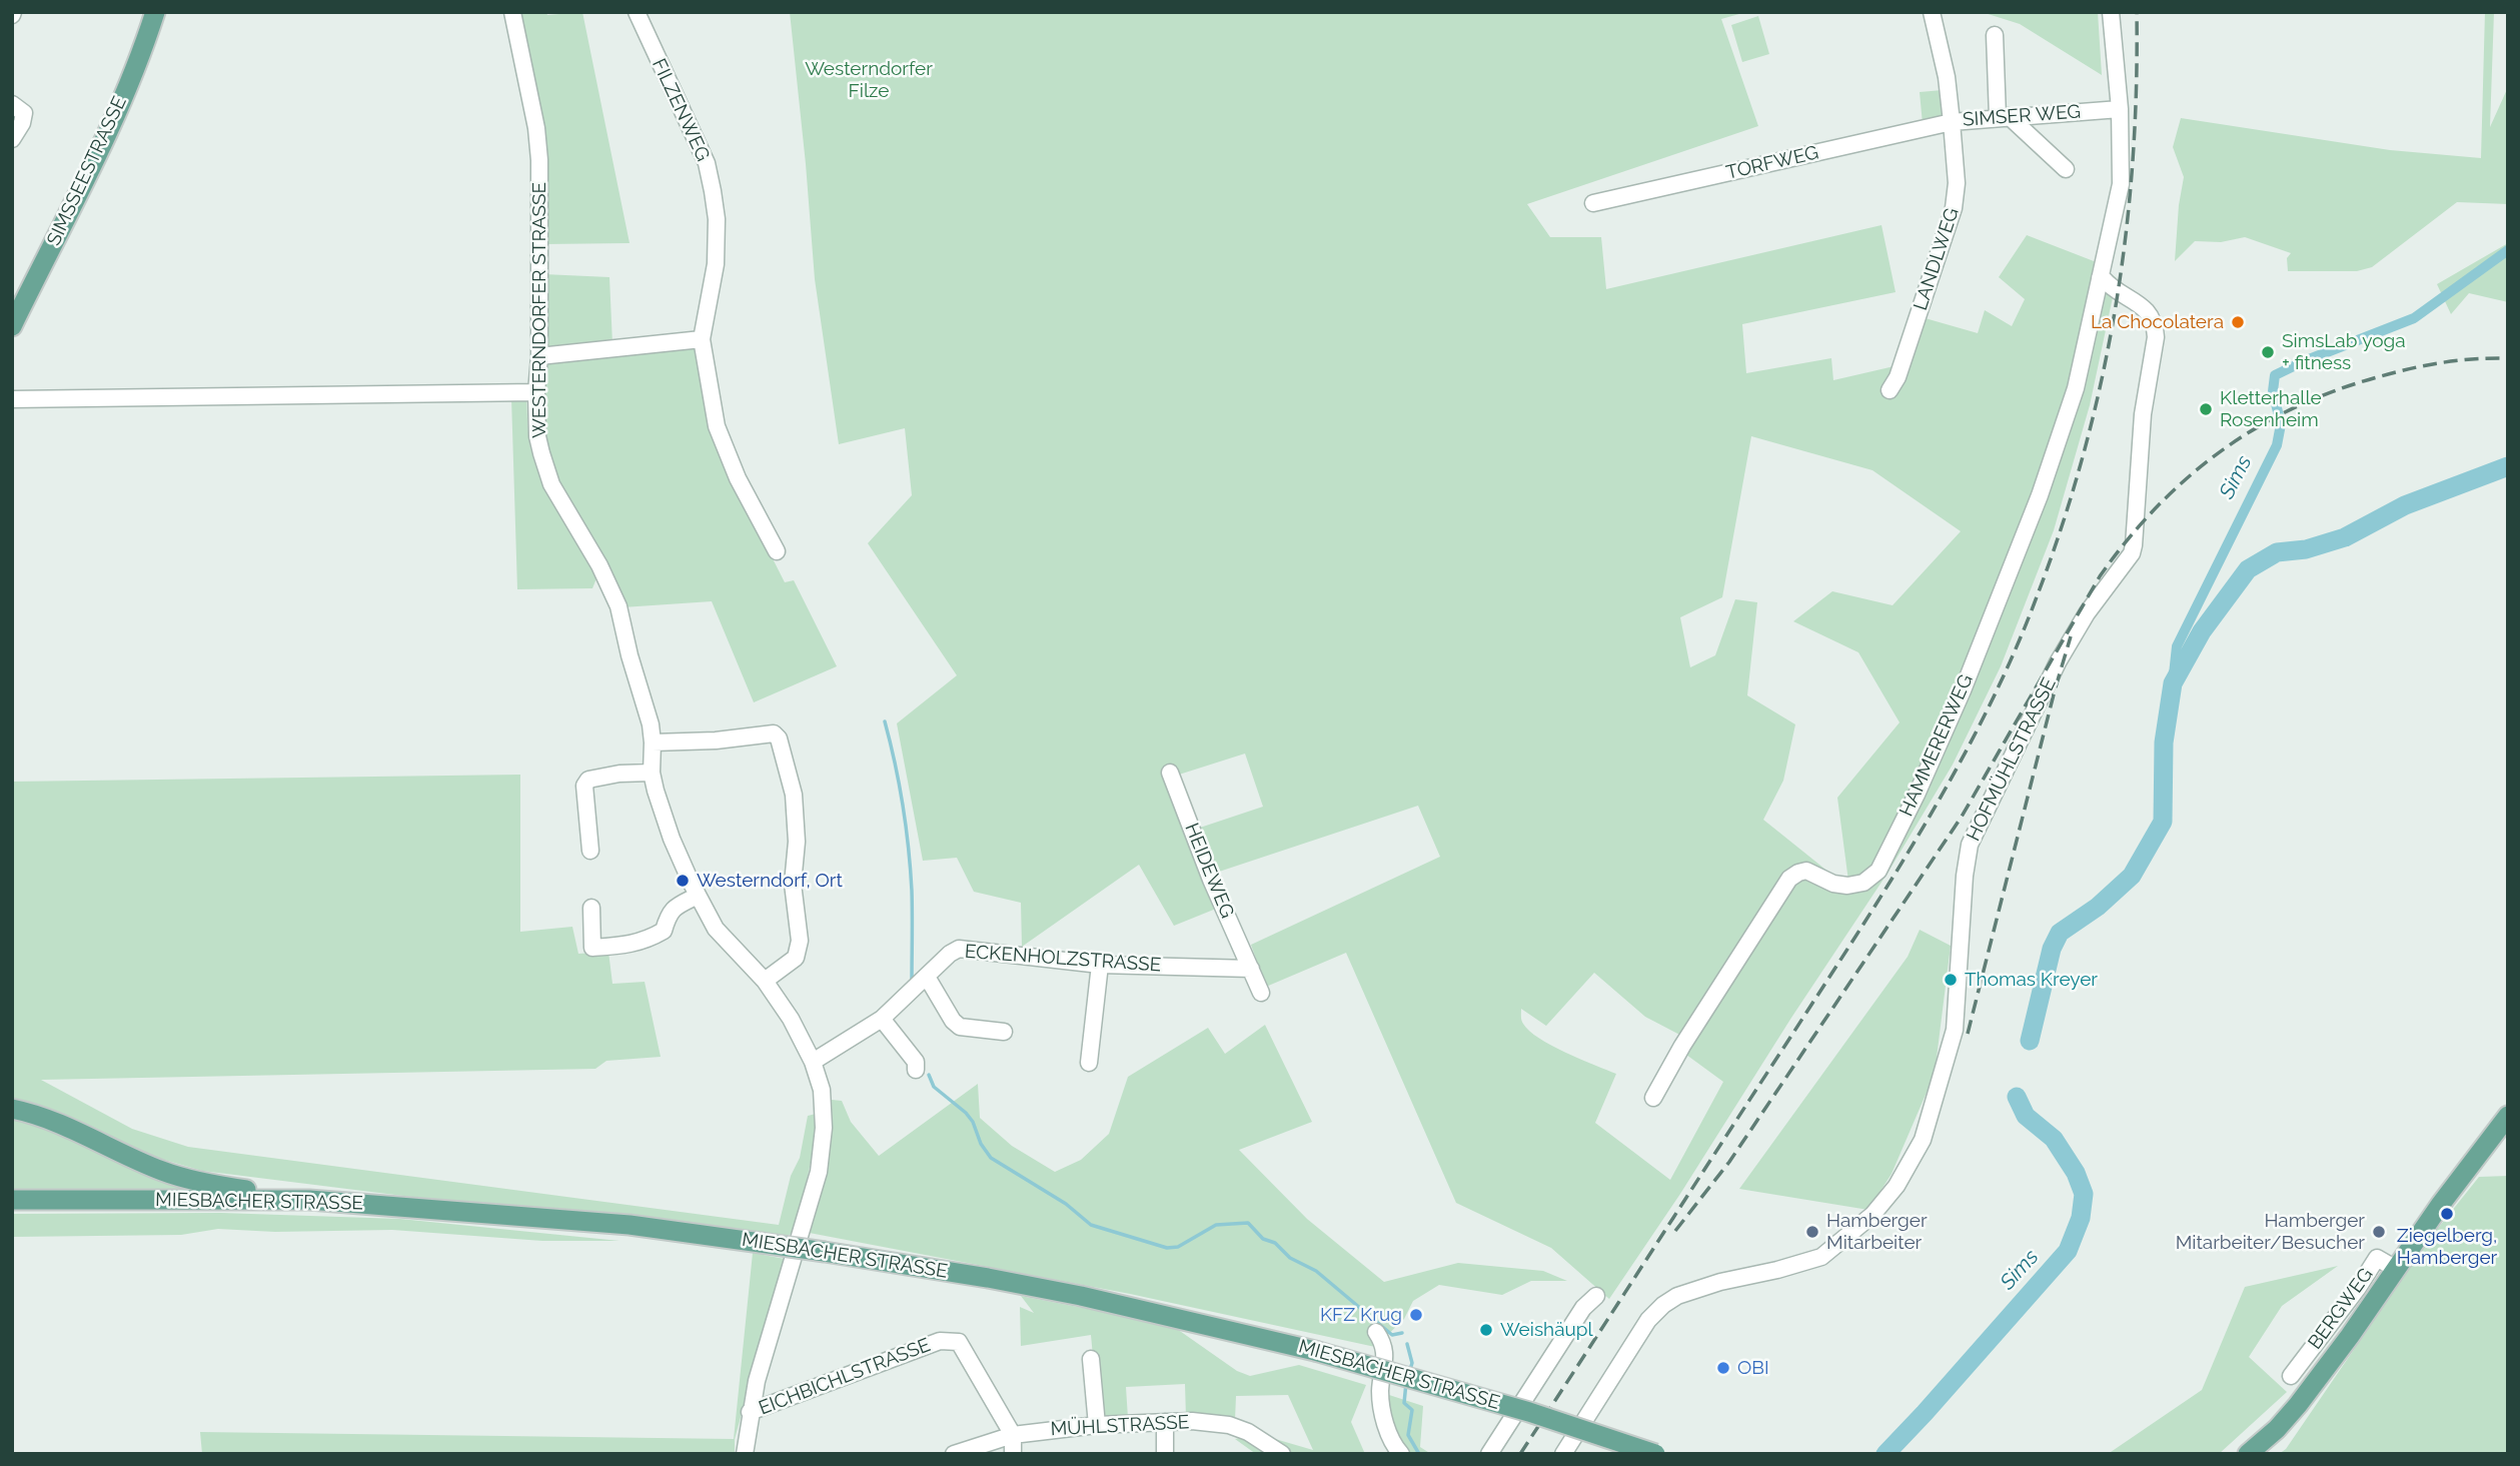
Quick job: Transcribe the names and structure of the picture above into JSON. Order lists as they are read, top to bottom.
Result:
{
  "streets": {
    "main road": ["SIMSSEESTRASSE", "MIESBACHER STRASSE"],
    "street": [
      "FILZENWEG",
      "SIMSER WEG",
      "TORFWEG",
      "LANDLWEG",
      "WESTERNDORFER STRASSE",
      "HAMMERERWEG",
      "HOFMÜHLSTRASSE",
      "HEIDEWEG",
      "ECKENHOLZSTRASSE",
      "BERGWEG",
      "EICHBICHLSTRASSE",
      "MÜHLSTRASSE"
    ]
  },
  "crossings": [
    ["SIMSER WEG", "TORFWEG"],
    ["SIMSER WEG", "LANDLWEG"],
    ["TORFWEG", "LANDLWEG"],
    ["WESTERNDORFER STRASSE", "ECKENHOLZSTRASSE"],
    ["WESTERNDORFER STRASSE", "EICHBICHLSTRASSE"],
    ["HAMMERERWEG", "HOFMÜHLSTRASSE"],
    ["HEIDEWEG", "ECKENHOLZSTRASSE"],
    ["EICHBICHLSTRASSE", "MÜHLSTRASSE"]
  ],
  "water": ["Sims"],
  "parks": ["Westerndorfer Filze"],
  "places": [
    "La Chocolatera",
    "SimsLab yoga + fitness",
    "Kletterhalle Rosenheim",
    "Westerndorf, Ort",
    "Thomas Kreyer",
    "Ziegelberg, Hamberger",
    "Hamberger Mitarbeiter",
    "Hamberger Mitarbeiter/Besucher",
    "KFZ Krug",
    "Weishäupl",
    "OBI"
  ]
}
